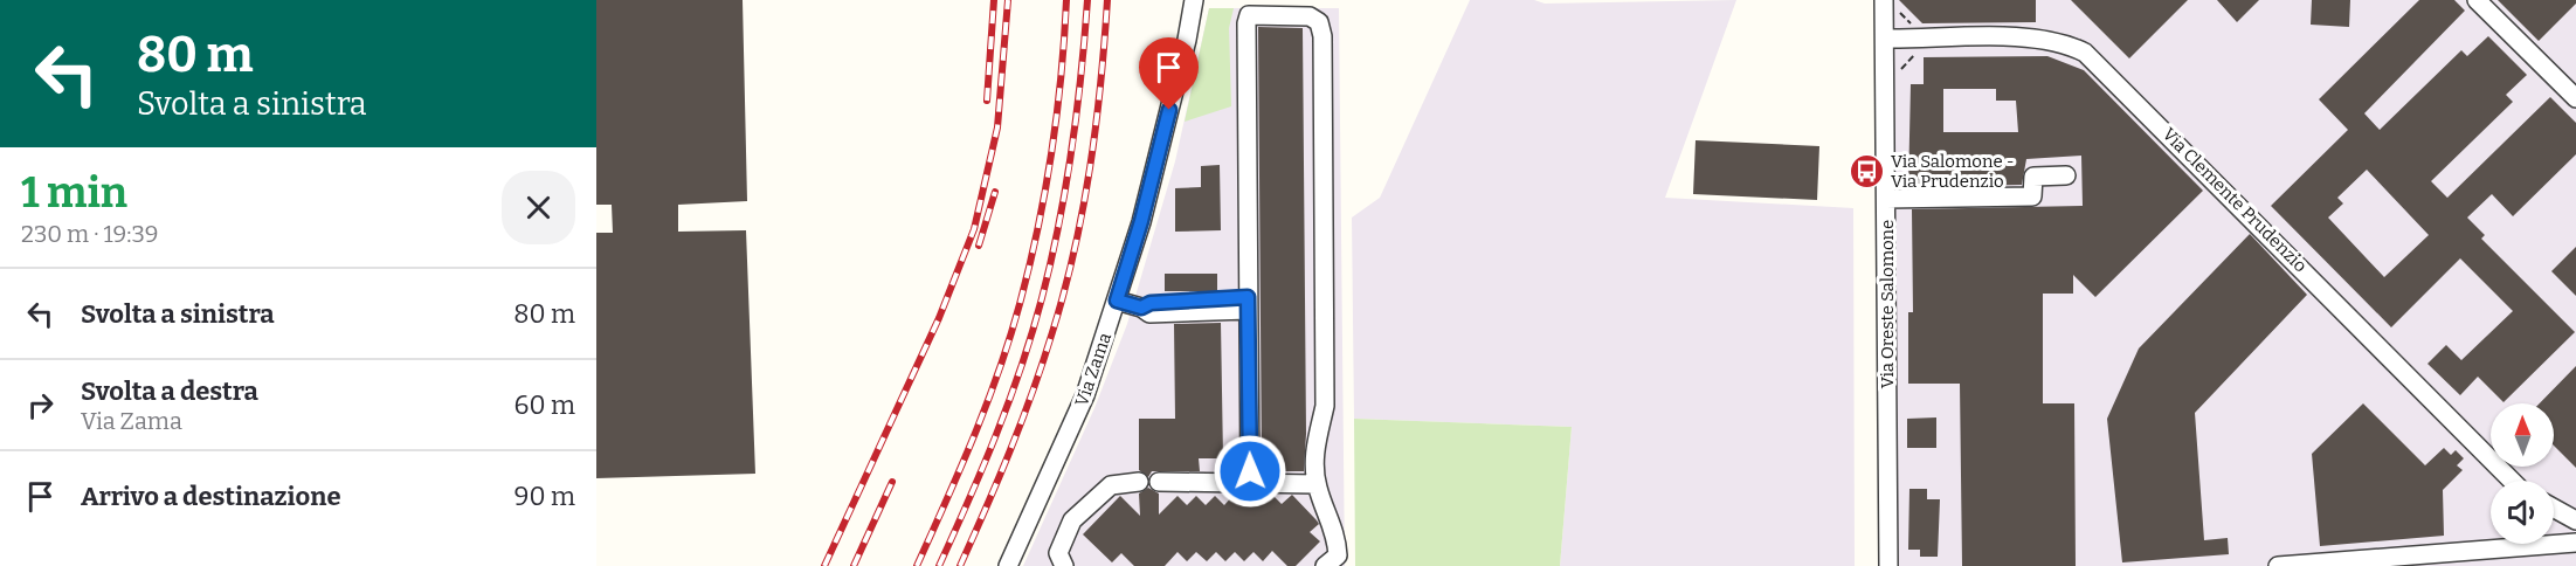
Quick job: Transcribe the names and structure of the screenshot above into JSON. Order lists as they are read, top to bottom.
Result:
{
  "streets": {
    "street": ["Via Clemente Prudenzio", "Via Oreste Salomone", "Via Zama"]
  },
  "crossings": [
    ["Via Clemente Prudenzio", "Via Oreste Salomone"]
  ],
  "places": {
    "bus stop": ["Via Salomone - Via Prudenzio"]
  },
  "north": "top",
  "page": {
    "turn": ["80 m", "Svolta a sinistra"],
    "heading": ["1 min", "230 m · 19:39"],
    "list": [
      {
        "name": "Svolta a sinistra",
        "value": "80 m"
      },
      {
        "name": "Svolta a destra",
        "note": "Via Zama",
        "value": "60 m"
      },
      {
        "name": "Arrivo a destinazione",
        "value": "90 m"
      }
    ]
  }
}
